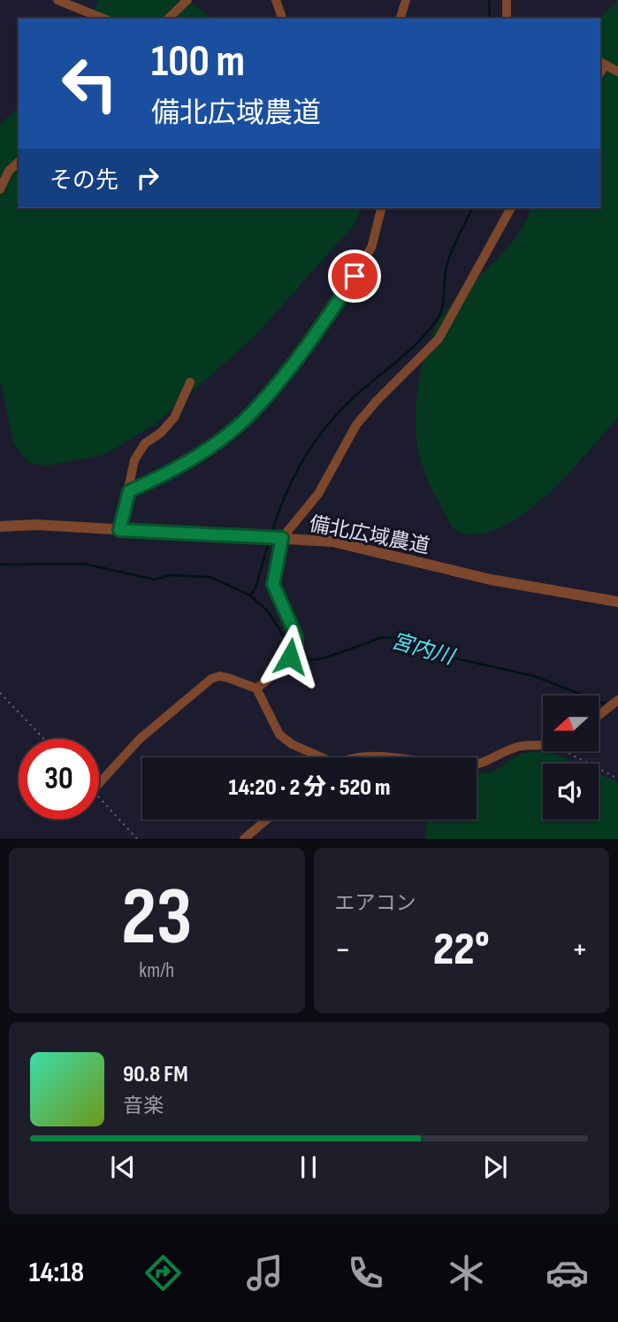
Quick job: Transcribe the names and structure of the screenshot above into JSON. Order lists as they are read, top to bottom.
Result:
{
  "streets": {
    "street": ["備北広域農道"]
  },
  "water": ["宮内川"],
  "north": "left",
  "page": {
    "turn": ["100 m", "備北広域農道"],
    "then": "その先",
    "limit": "30",
    "trip": "14:20 · 2 分 · 520 m",
    "tile": [
      ["23", "km/h"],
      "エアコン"
    ],
    "heat": ["−", "22°", "+"],
    "song": ["90.8 FM", "音楽"],
    "tabs": "14:18"
  }
}
